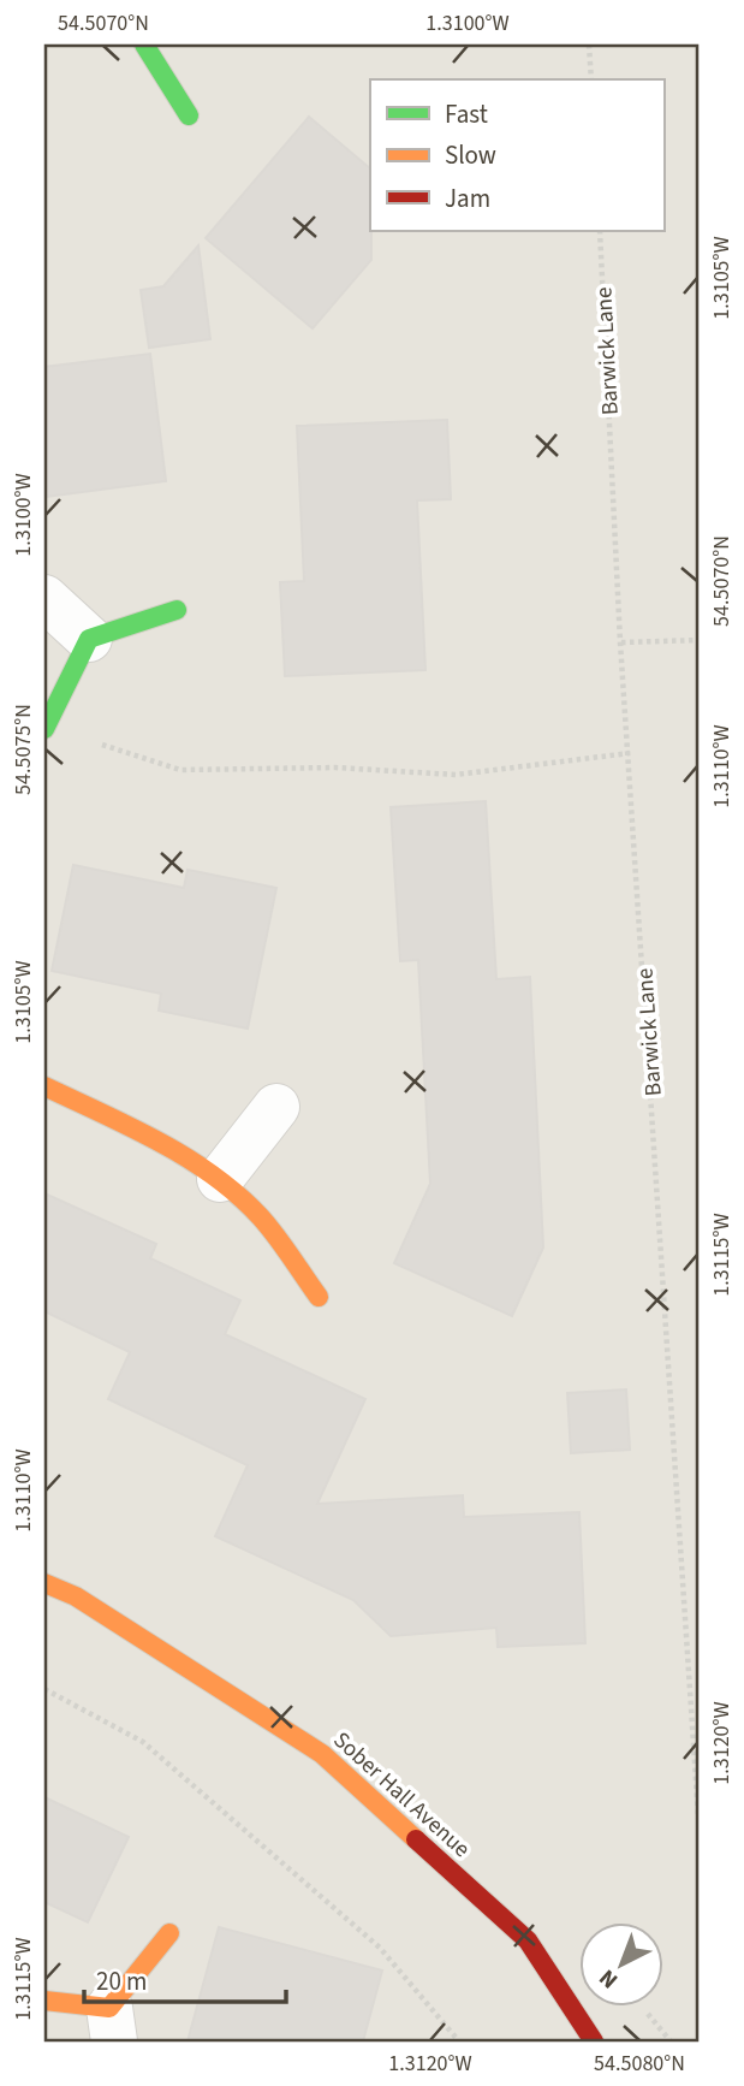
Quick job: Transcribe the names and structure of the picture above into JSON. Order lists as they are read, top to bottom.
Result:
{
  "streets": {
    "street": ["Sober Hall Avenue"],
    "path": ["Barwick Lane"]
  },
  "legend": ["Fast", "Slow", "Jam"],
  "scale_bar": "20 m",
  "north": "bottom left",
  "coordinates": [
    "54.5070°N",
    "1.3100°W",
    "1.3105°W",
    "54.5075°N",
    "1.3110°W",
    "1.3115°W",
    "1.3120°W",
    "54.5080°N"
  ]
}
